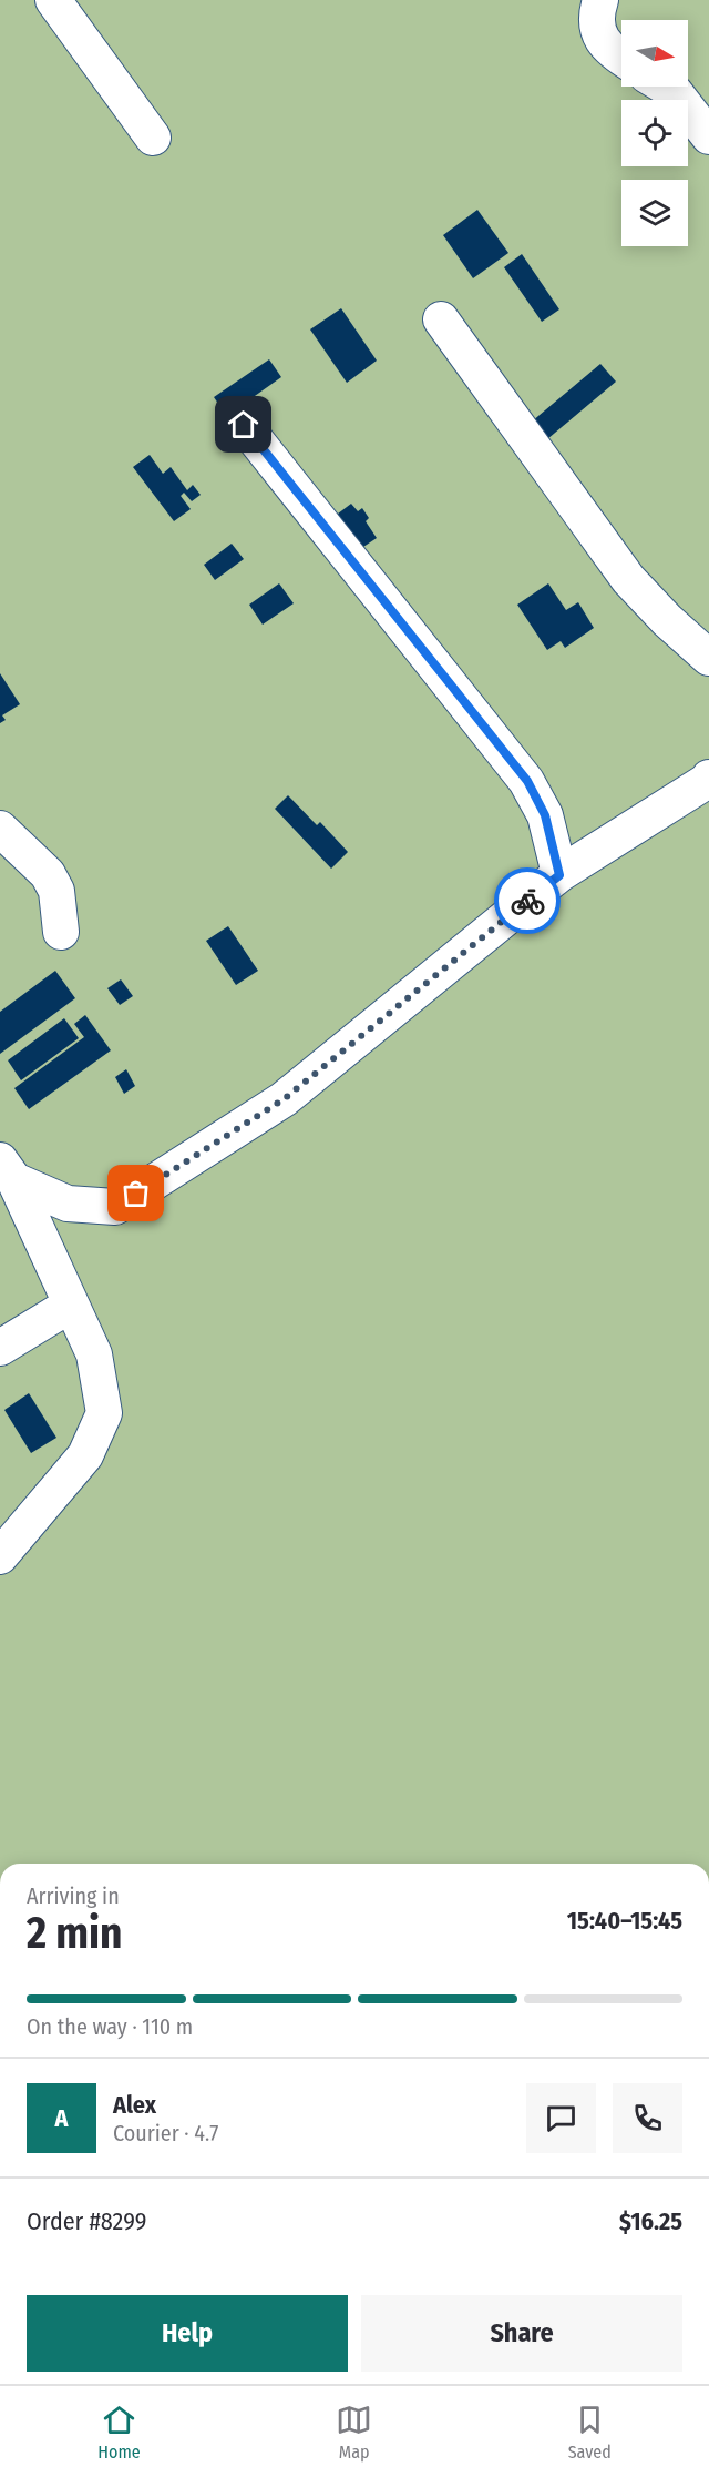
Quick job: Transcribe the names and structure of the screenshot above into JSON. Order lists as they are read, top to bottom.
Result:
{
  "north": "right",
  "page": {
    "heading": ["2 min", "Arriving in", "15:40–15:45"],
    "panel": [
      "Alex",
      "Courier · 4.7",
      "Order #8299",
      "$16.25"
    ],
    "bar": "On the way · 110 m",
    "round": "A",
    "buttons": ["Help", "Share"],
    "tabs": ["Home", "Map", "Saved"]
  }
}
